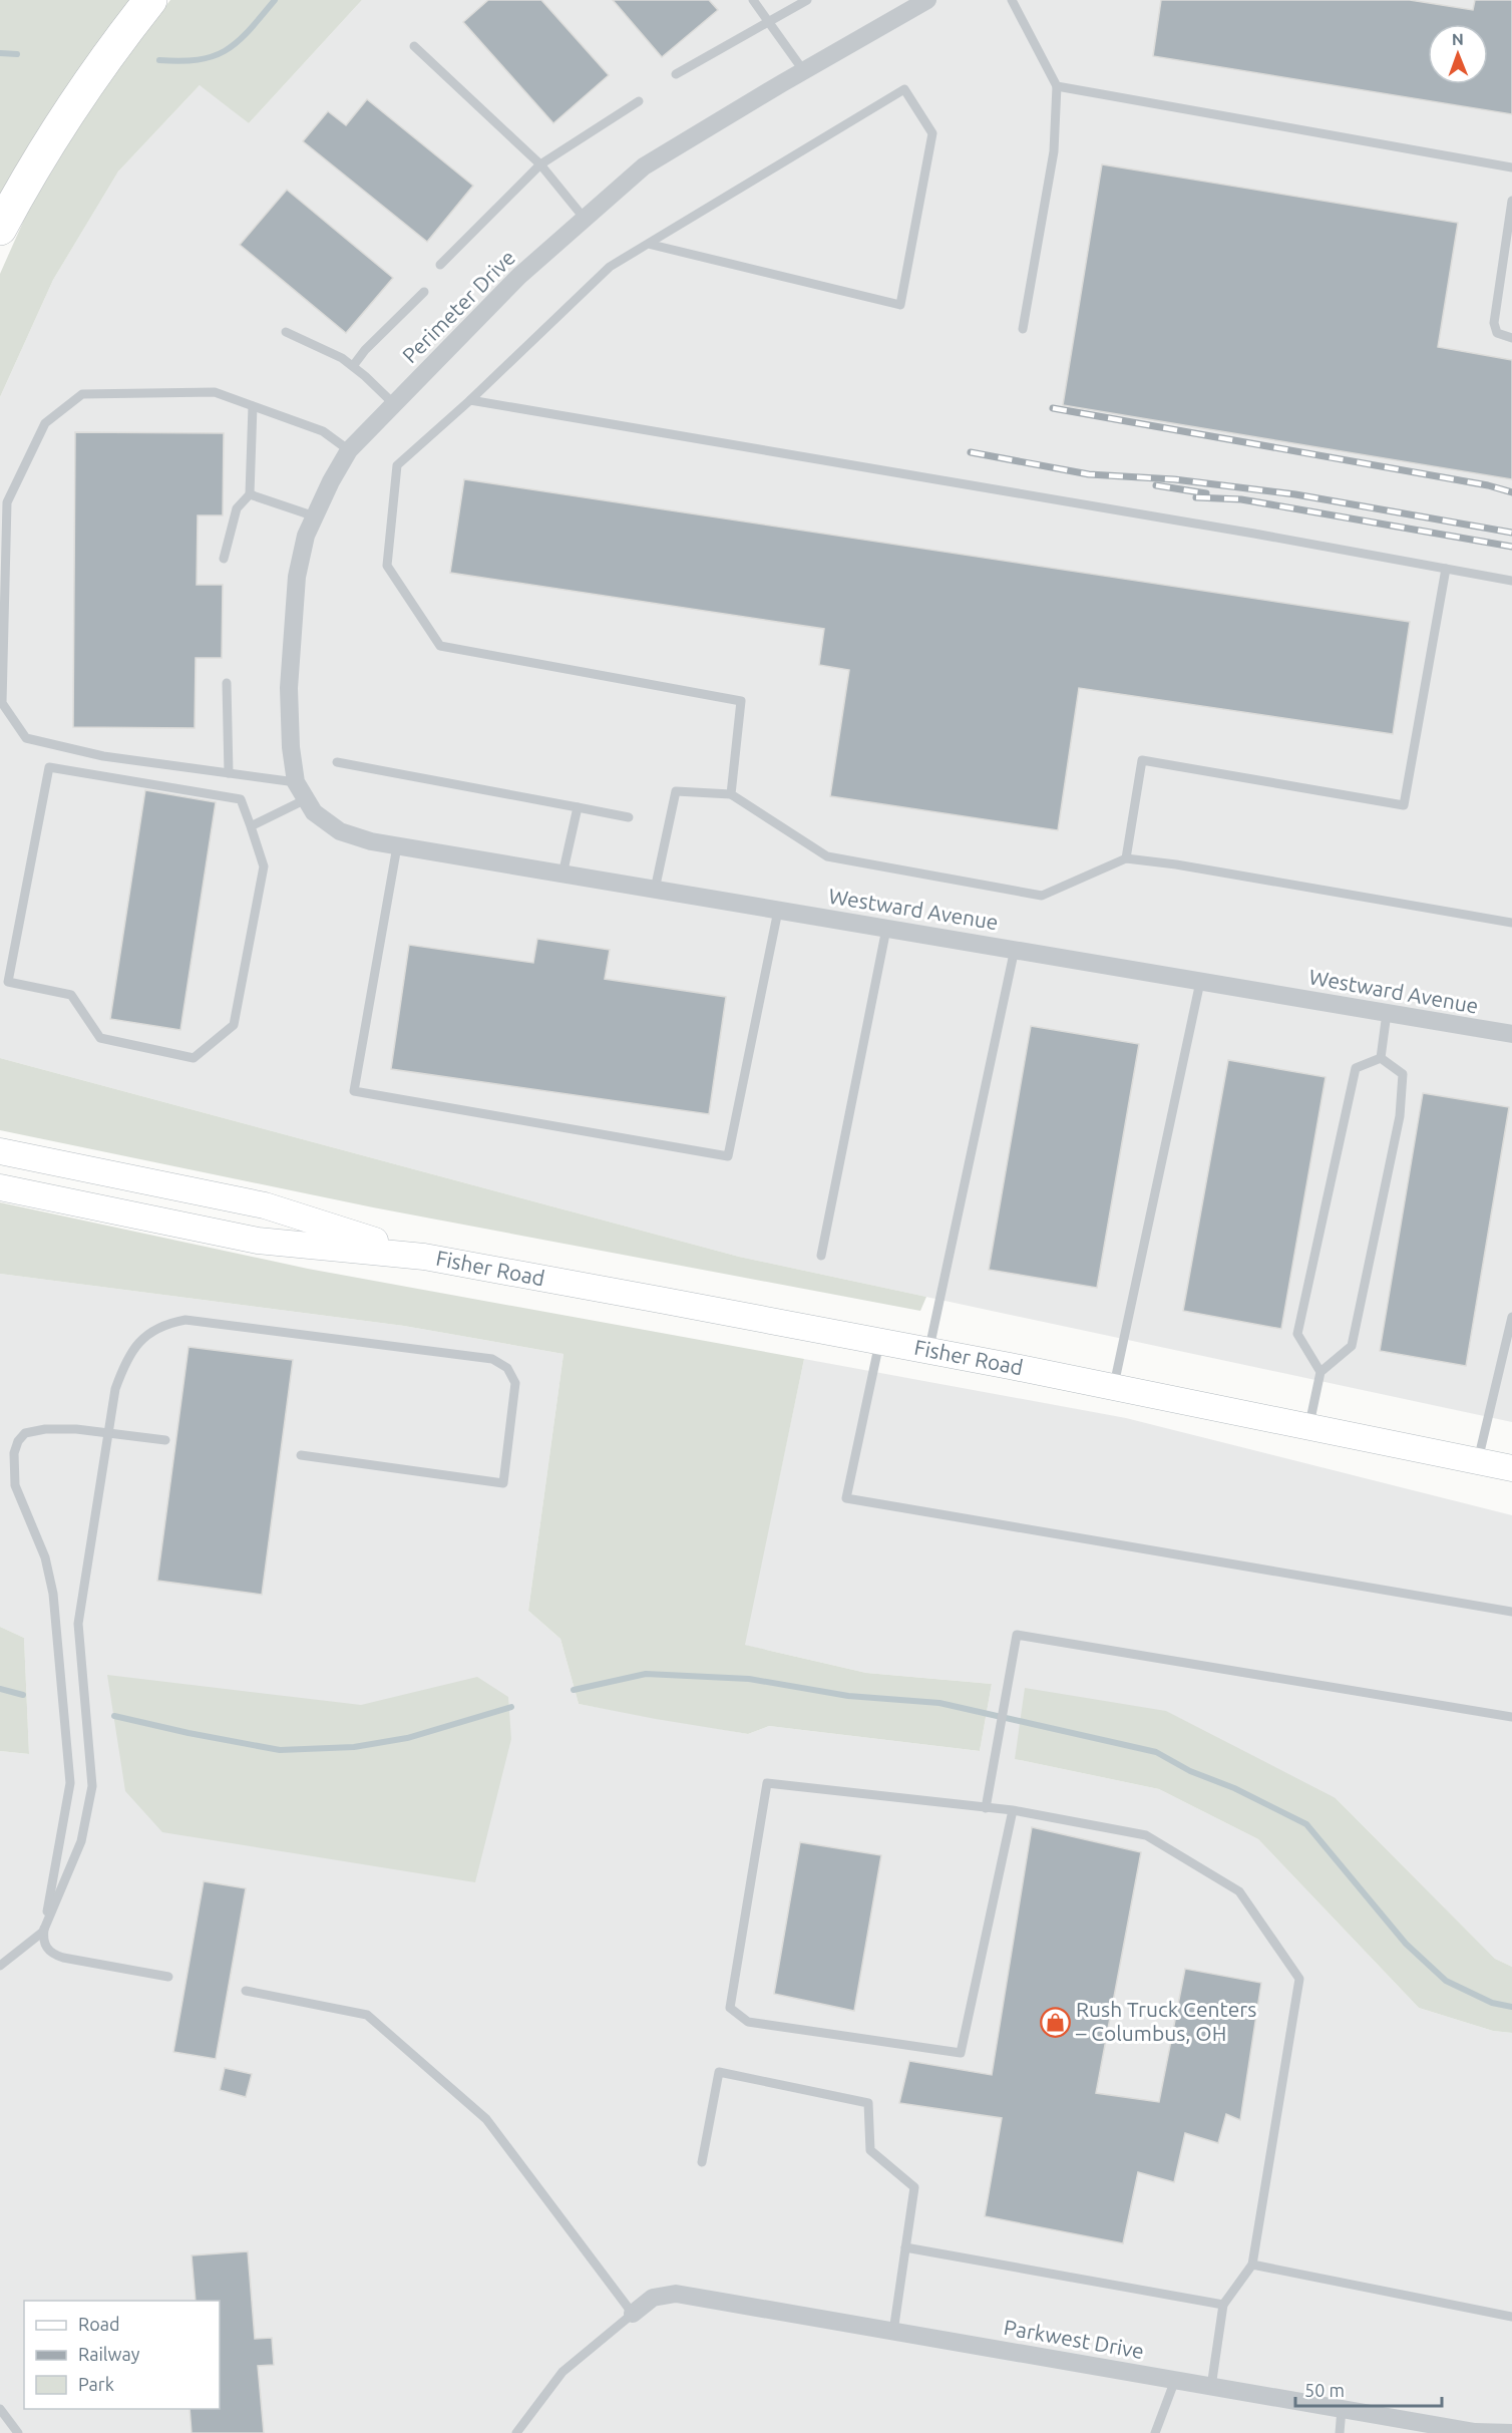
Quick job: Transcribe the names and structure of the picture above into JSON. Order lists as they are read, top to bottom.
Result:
{
  "streets": {
    "main road": ["Fisher Road"],
    "street": ["Perimeter Drive", "Westward Avenue", "Parkwest Drive"]
  },
  "crossings": [
    ["Perimeter Drive", "Westward Avenue"]
  ],
  "places": {
    "shop": ["Rush Truck Centers – Columbus, OH"]
  },
  "legend": ["Road", "Railway", "Park"],
  "scale_bar": "50 m",
  "north": "top"
}
